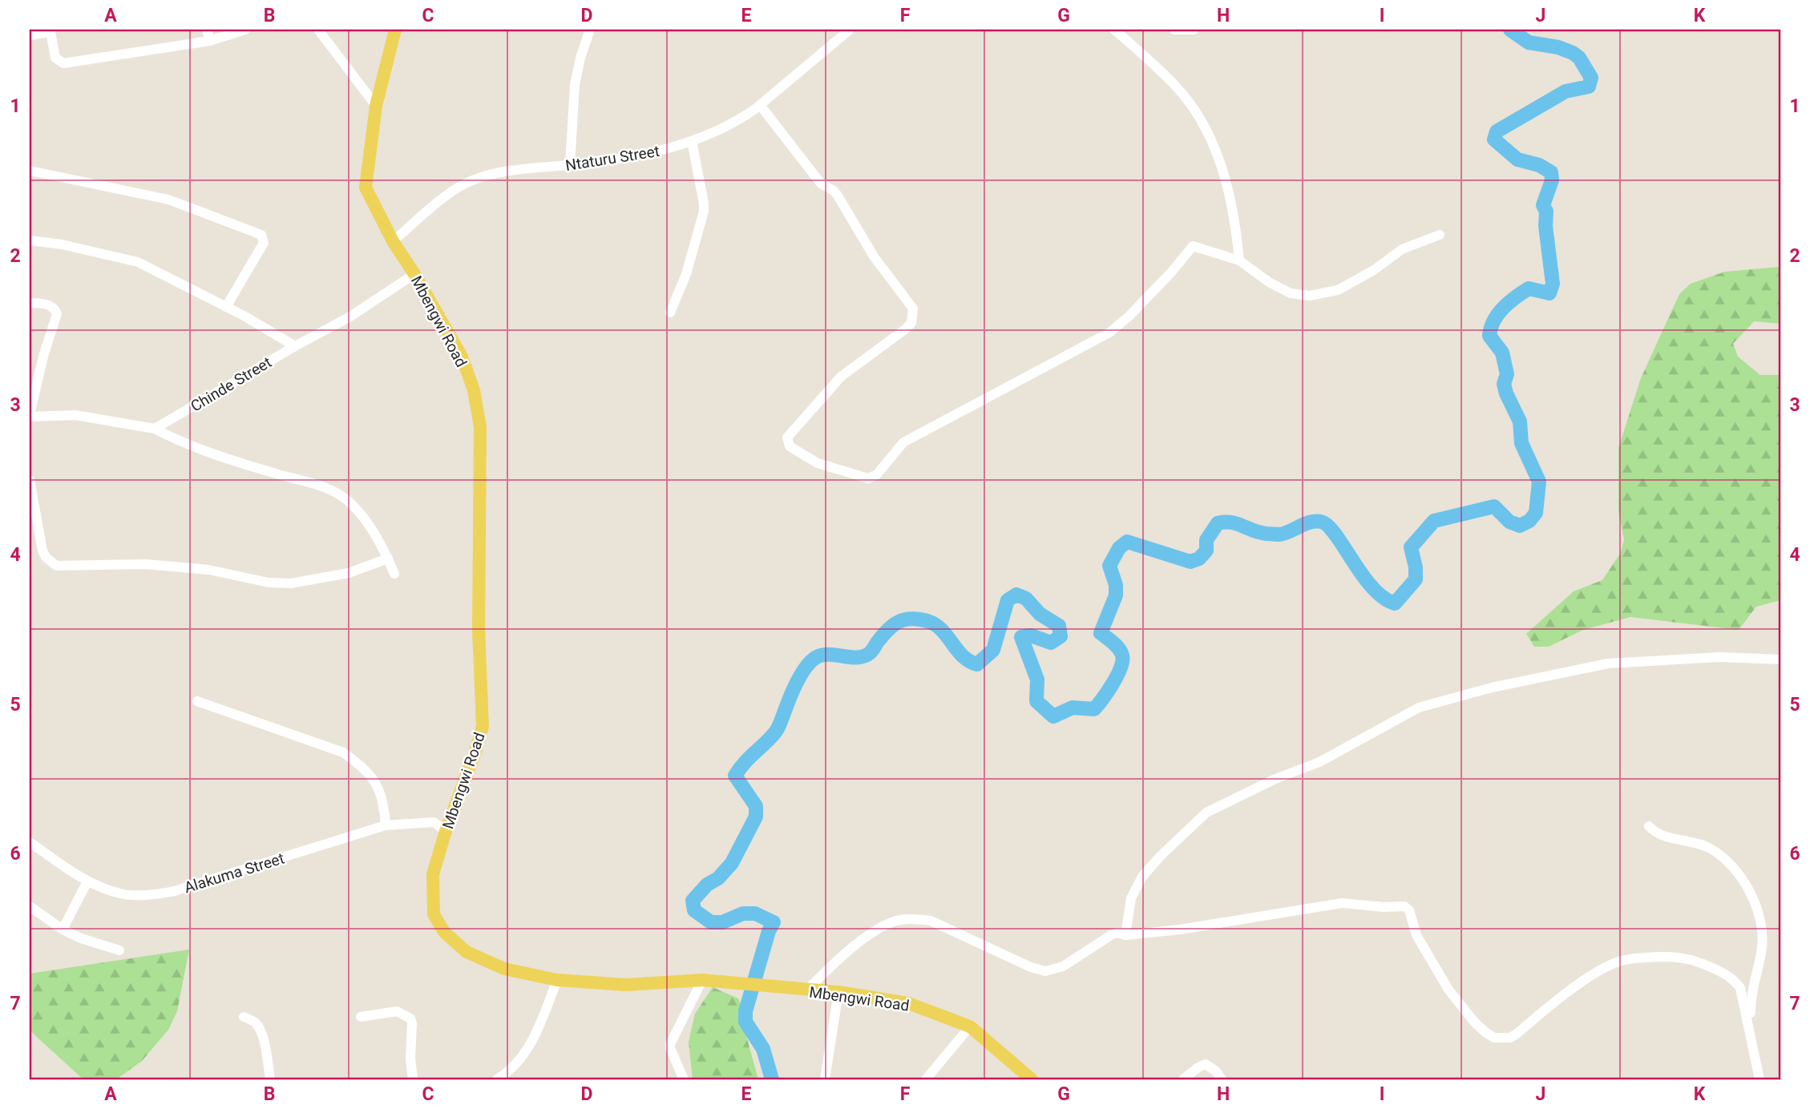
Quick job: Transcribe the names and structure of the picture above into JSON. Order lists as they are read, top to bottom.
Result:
{
  "streets": {
    "main road": ["Mbengwi Road"],
    "street": ["Ntaturu Street", "Chinde Street", "Alakuma Street"]
  },
  "crossings": [
    ["Ntaturu Street", "Mbengwi Road"],
    ["Mbengwi Road", "Chinde Street"],
    ["Mbengwi Road", "Alakuma Street"]
  ],
  "grid": {
    "columns": [
      "A",
      "B",
      "C",
      "D",
      "E",
      "F",
      "G",
      "H",
      "I",
      "J",
      "K"
    ],
    "rows": [
      "1",
      "2",
      "3",
      "4",
      "5",
      "6",
      "7"
    ]
  }
}
